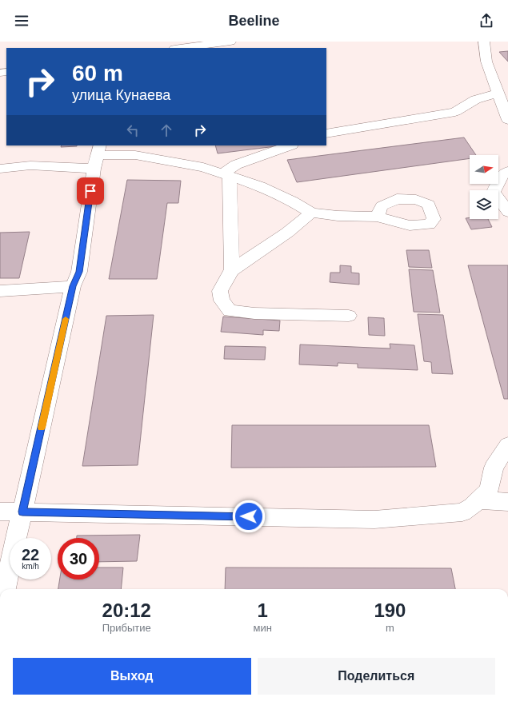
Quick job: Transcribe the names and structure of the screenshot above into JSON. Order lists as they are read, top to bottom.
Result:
{
  "north": "right",
  "page": {
    "header": "Beeline",
    "turn": ["60 m", "улица Кунаева"],
    "speed": "22 km/h",
    "limit": "30",
    "eta": [
      "20:12",
      "Прибытие",
      "1",
      "мин",
      "190",
      "m"
    ],
    "buttons": ["Выход", "Поделиться"]
  }
}
